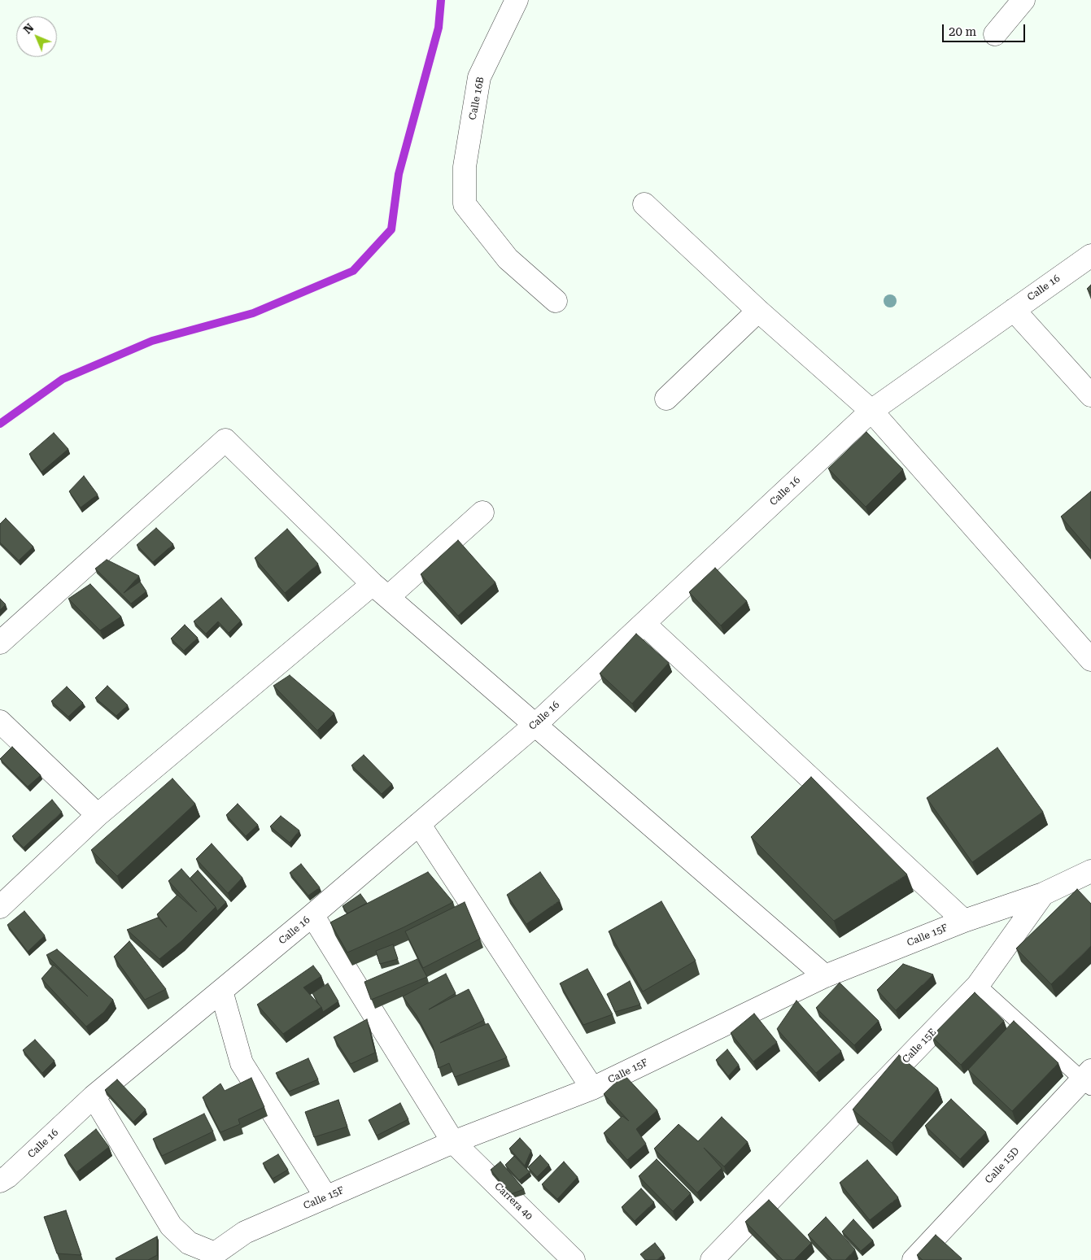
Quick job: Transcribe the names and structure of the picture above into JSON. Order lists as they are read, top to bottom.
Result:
{
  "streets": {
    "street": [
      "Calle 16B",
      "Calle 16",
      "Calle 15F",
      "Calle 15E",
      "Calle 15D",
      "Carrera 40"
    ]
  },
  "crossings": [
    ["Calle 16", "Carrera 40"],
    ["Calle 15F", "Calle 15E"],
    ["Calle 15F", "Carrera 40"]
  ],
  "scale_bar": "20 m",
  "north": "top left"
}
